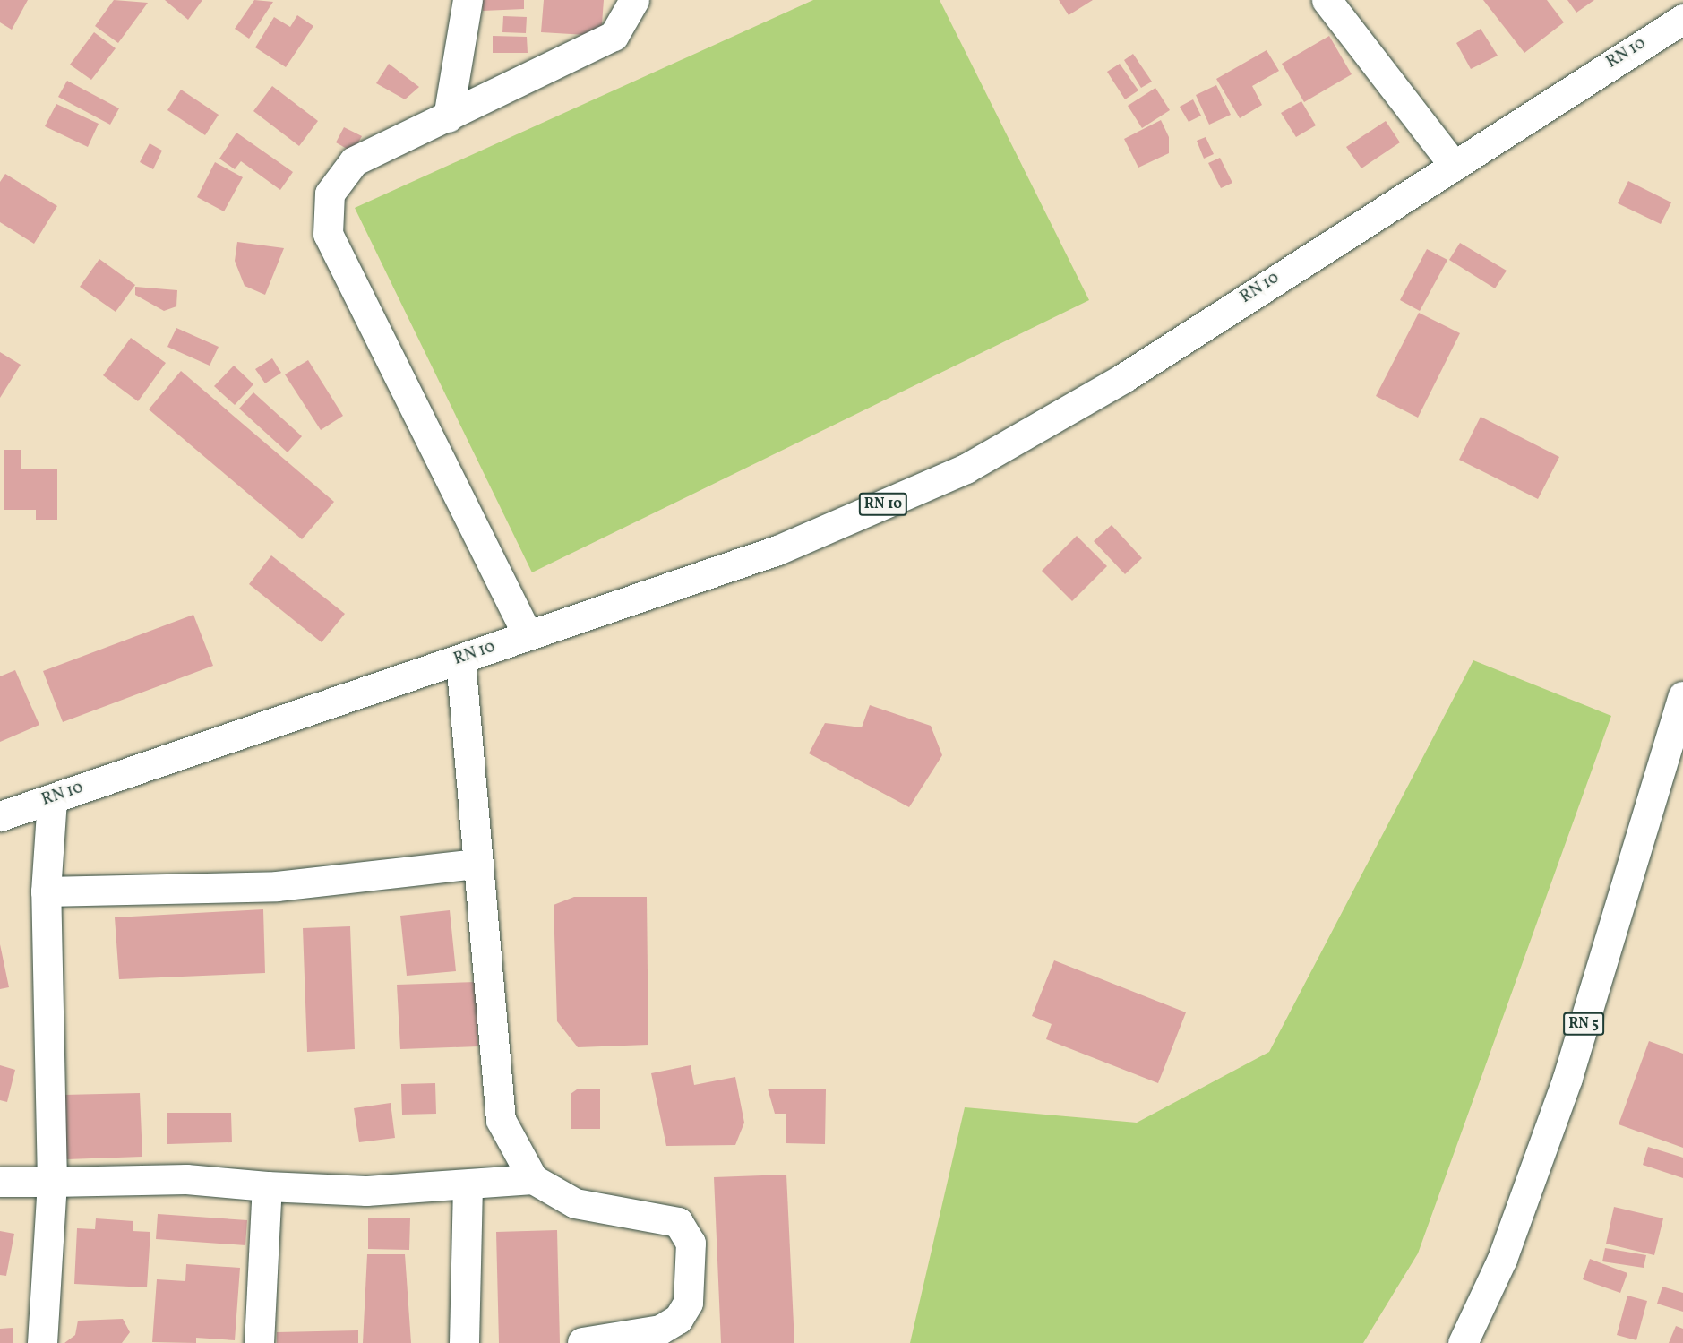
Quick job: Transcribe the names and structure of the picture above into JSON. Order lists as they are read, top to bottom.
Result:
{
  "streets": {
    "street": ["RN 10", "RN 5"]
  }
}
